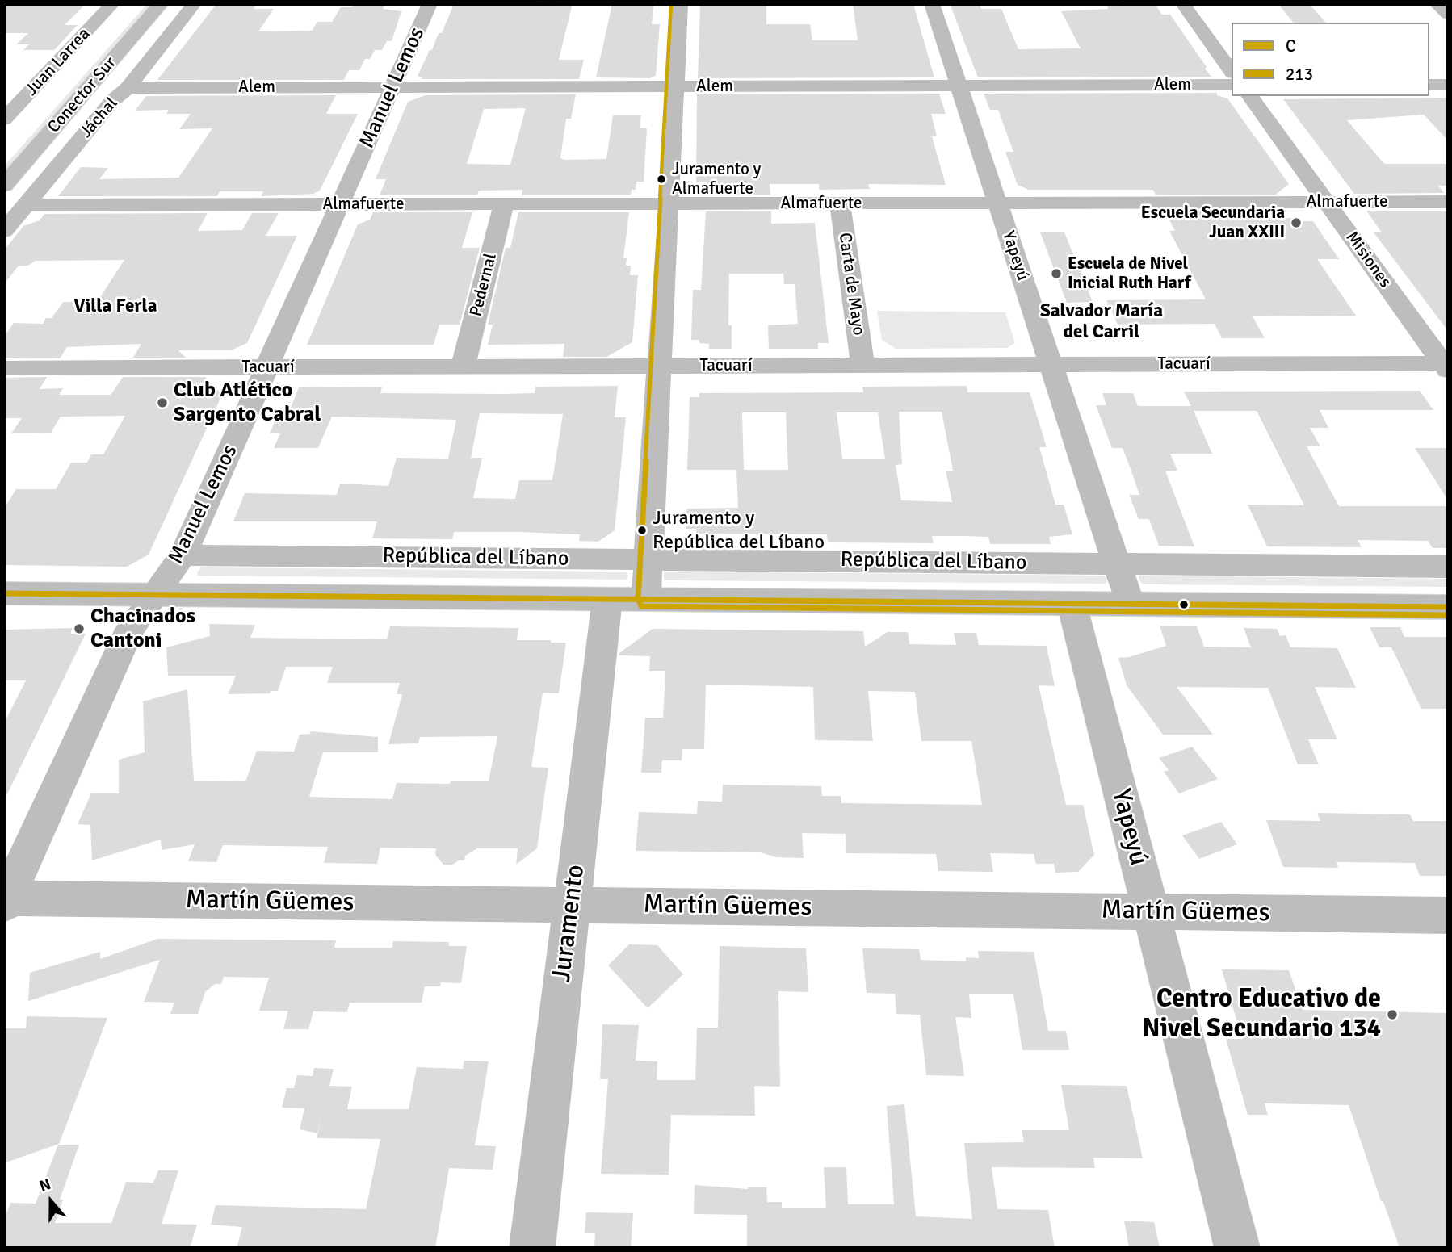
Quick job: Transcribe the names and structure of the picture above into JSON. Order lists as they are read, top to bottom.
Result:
{
  "streets": {
    "street": [
      "Juan Larrea",
      "Alem",
      "Manuel Lemos",
      "Conector Sur",
      "Jáchal",
      "Almafuerte",
      "Yapeyú",
      "Misiones",
      "Carta de Mayo",
      "Pedernal",
      "Tacuarí",
      "República del Líbano",
      "Martín Güemes",
      "Juramento"
    ]
  },
  "crossings": [
    ["Alem", "Manuel Lemos"],
    ["Alem", "Jáchal"],
    ["Alem", "Yapeyú"],
    ["Manuel Lemos", "Almafuerte"],
    ["Manuel Lemos", "Tacuarí"],
    ["Manuel Lemos", "República del Líbano"],
    ["Manuel Lemos", "Martín Güemes"],
    ["Jáchal", "Almafuerte"],
    ["Almafuerte", "Yapeyú"],
    ["Almafuerte", "Misiones"],
    ["Almafuerte", "Carta de Mayo"],
    ["Almafuerte", "Pedernal"],
    ["Yapeyú", "Tacuarí"],
    ["Yapeyú", "República del Líbano"],
    ["Yapeyú", "Martín Güemes"],
    ["Misiones", "Tacuarí"],
    ["Carta de Mayo", "Tacuarí"],
    ["Pedernal", "Tacuarí"],
    ["República del Líbano", "Juramento"],
    ["Martín Güemes", "Juramento"]
  ],
  "districts": ["Villa Ferla", "Salvador María del Carril"],
  "places": [
    "Juramento y Almafuerte",
    "Escuela Secundaria Juan XXIII",
    "Escuela de Nivel Inicial Ruth Harf",
    "Club Atlético Sargento Cabral",
    "Juramento y República del Líbano",
    "Chacinados Cantoni",
    "Centro Educativo de Nivel Secundario 134"
  ],
  "lines": ["transit line 213", "transit line C"],
  "legend": ["C", "213"],
  "north": "top"
}
